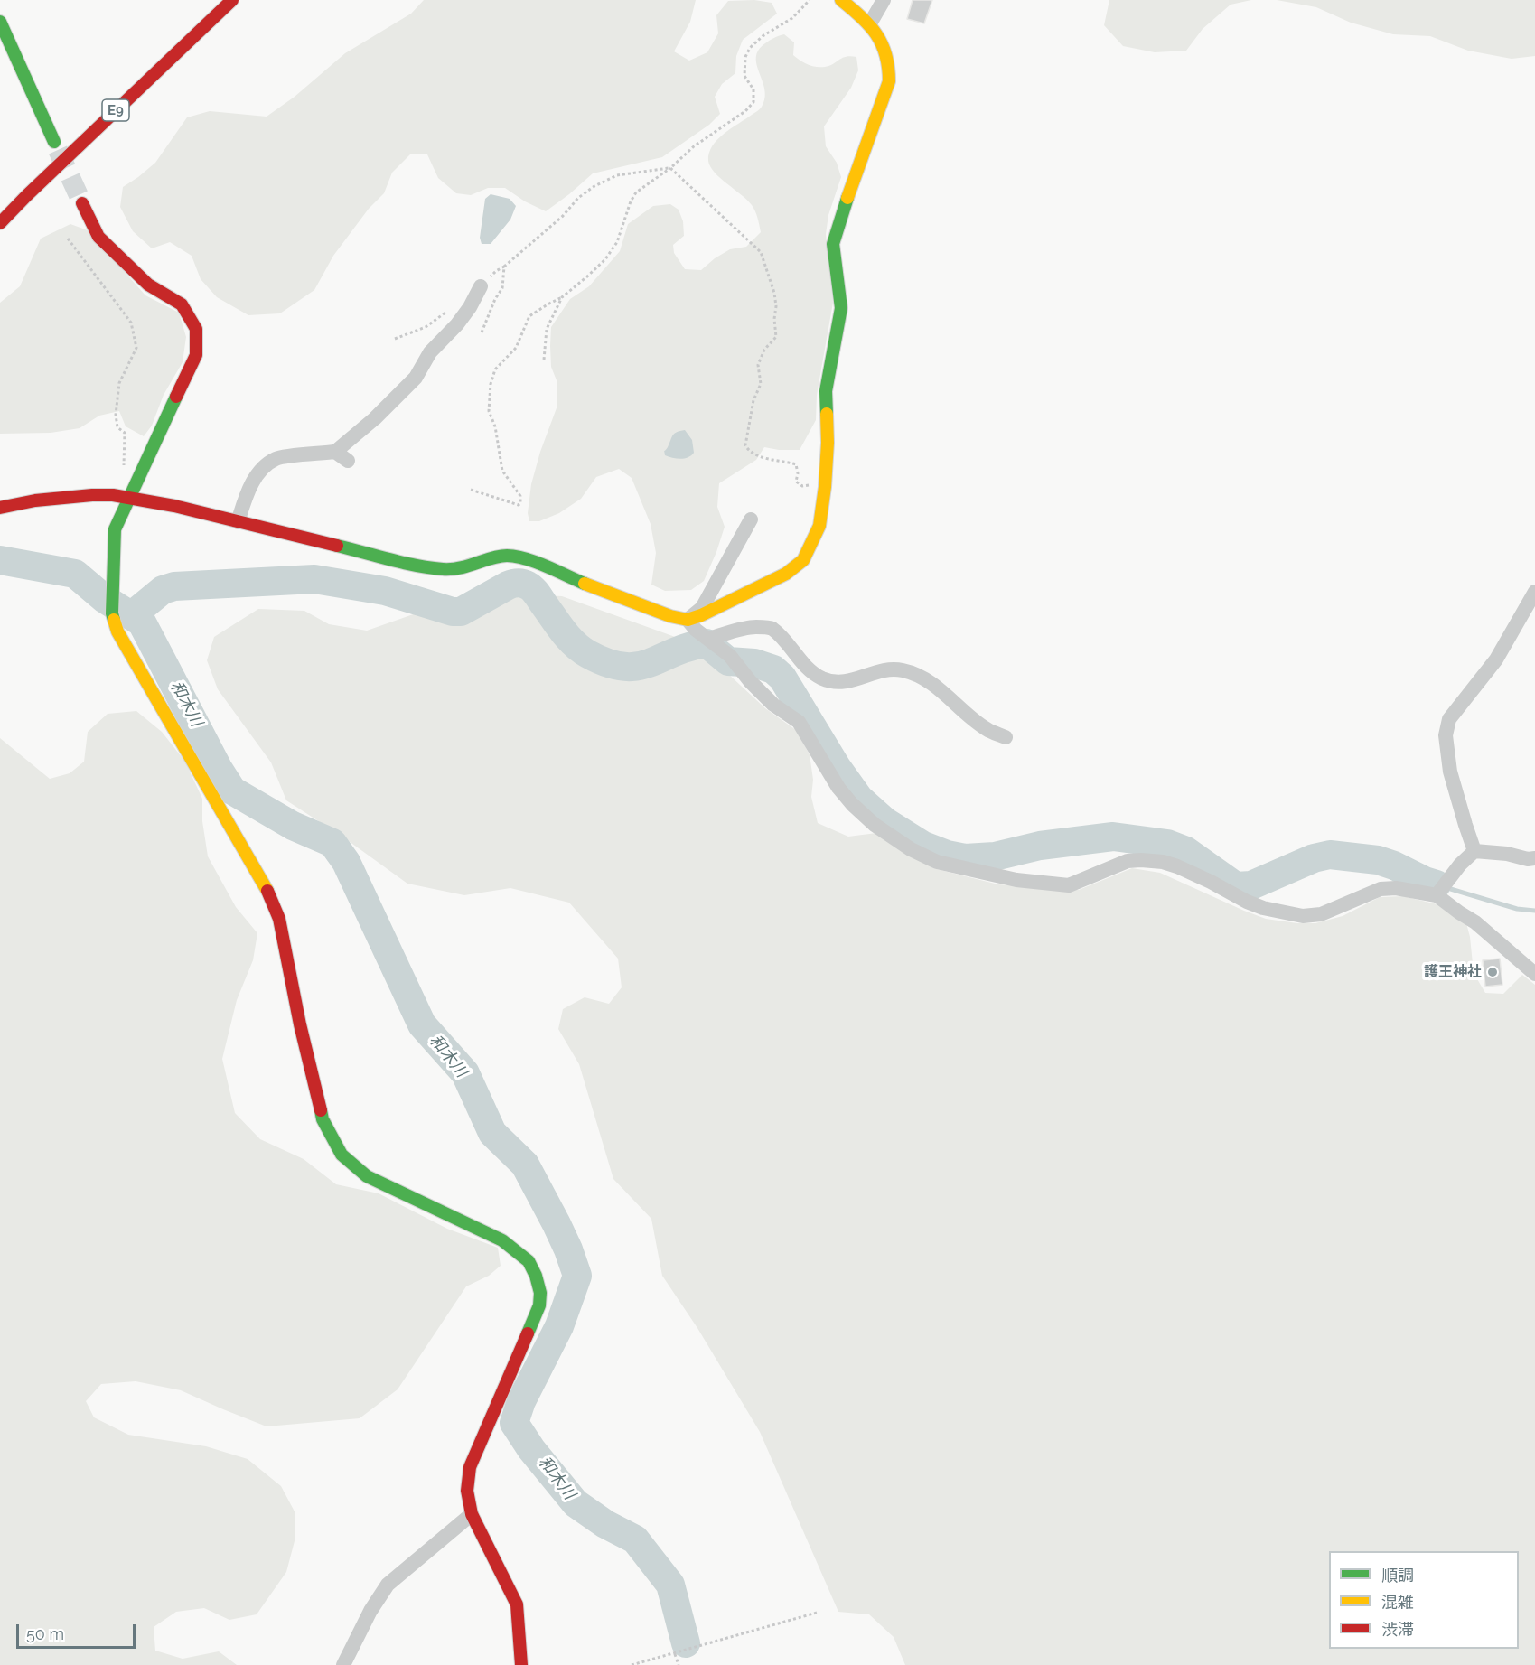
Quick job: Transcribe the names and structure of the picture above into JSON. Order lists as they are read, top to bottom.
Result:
{
  "streets": {
    "main road": ["E9"]
  },
  "water": ["和木川"],
  "places": ["護王神社"],
  "legend": ["順調", "混雑", "渋滞"],
  "scale_bar": "50 m"
}
